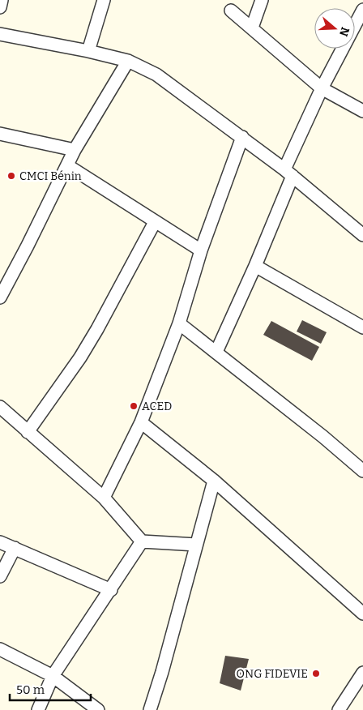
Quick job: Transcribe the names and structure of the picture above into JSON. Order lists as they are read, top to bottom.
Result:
{
  "places": ["CMCI Bénin", "ACED", "ONG FIDEVIE"],
  "scale_bar": "50 m",
  "north": "right"
}
